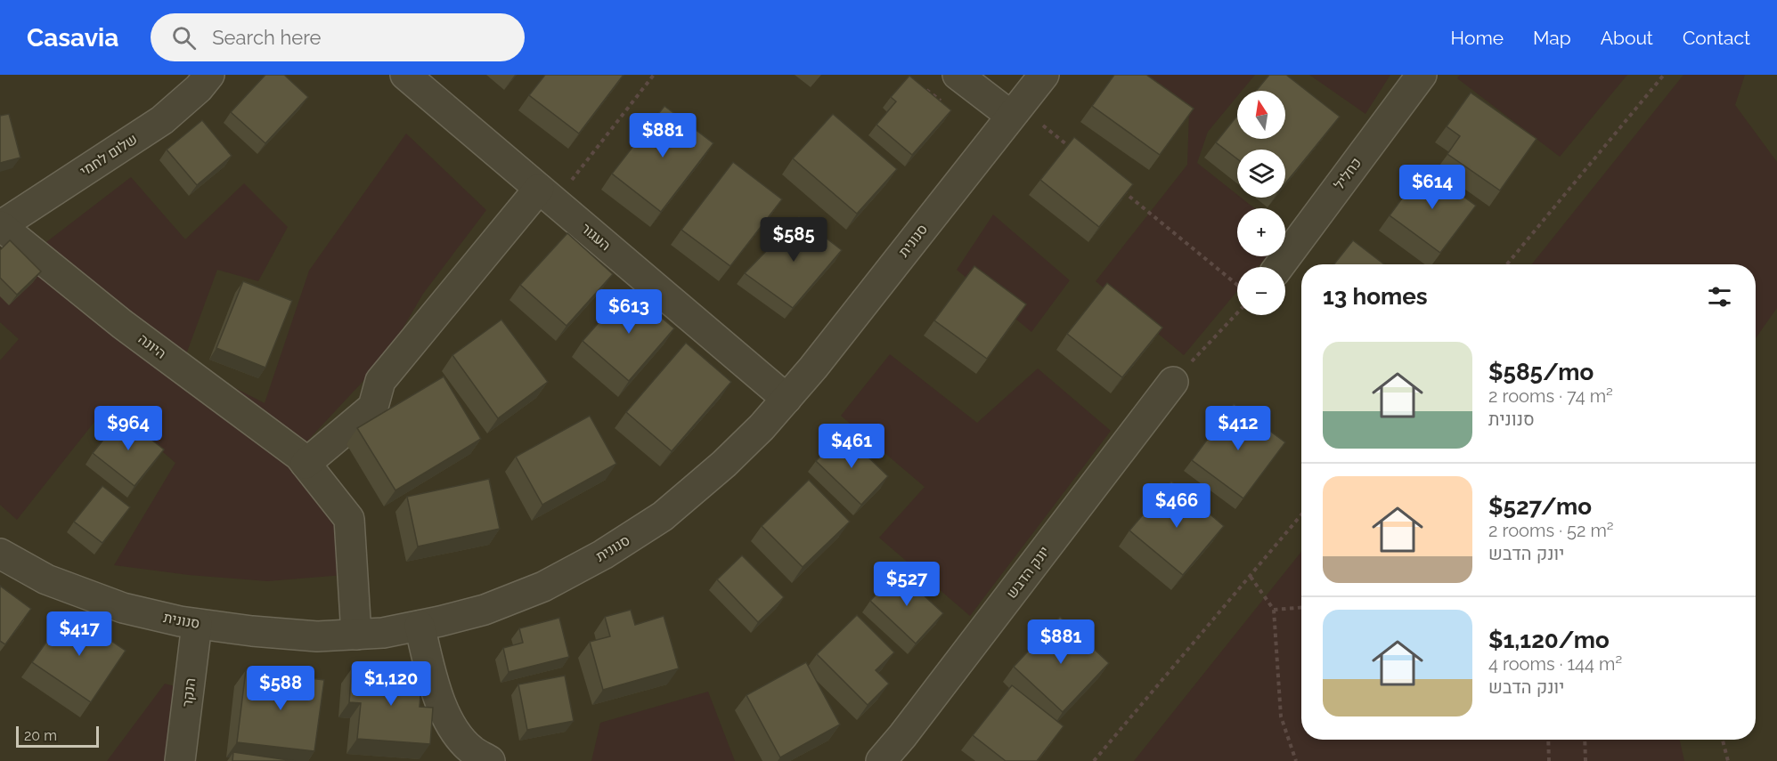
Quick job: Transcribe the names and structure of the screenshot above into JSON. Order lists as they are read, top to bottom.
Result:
{
  "streets": {
    "street": [
      "שלום לחמי",
      "כחליל",
      "העגור",
      "סנונית",
      "היונה",
      "יונק הדבש",
      "הנקר"
    ]
  },
  "crossings": [
    ["שלום לחמי", "היונה"],
    ["העגור", "סנונית"],
    ["סנונית", "היונה"],
    ["סנונית", "הנקר"]
  ],
  "scale_bar": "20 m",
  "north": "top",
  "page": {
    "header": "Casavia",
    "search": "Search here",
    "nav": [
      "Home",
      "Map",
      "About",
      "Contact"
    ],
    "map_buttons": ["+", "−"],
    "price": [
      "$881",
      "$614",
      "$585",
      "$613",
      "$964",
      "$412",
      "$461",
      "$466",
      "$527",
      "$417",
      "$881",
      "$1,120",
      "$588"
    ],
    "heading": "13 homes",
    "list": [
      {
        "name": "$585/mo",
        "note": "2 rooms · 74 m² · סנונית"
      },
      {
        "name": "$527/mo",
        "note": "2 rooms · 52 m² · יונק הדבש"
      },
      {
        "name": "$1,120/mo",
        "note": "4 rooms · 144 m² · יונק הדבש"
      }
    ],
    "scale": "20 m"
  }
}
